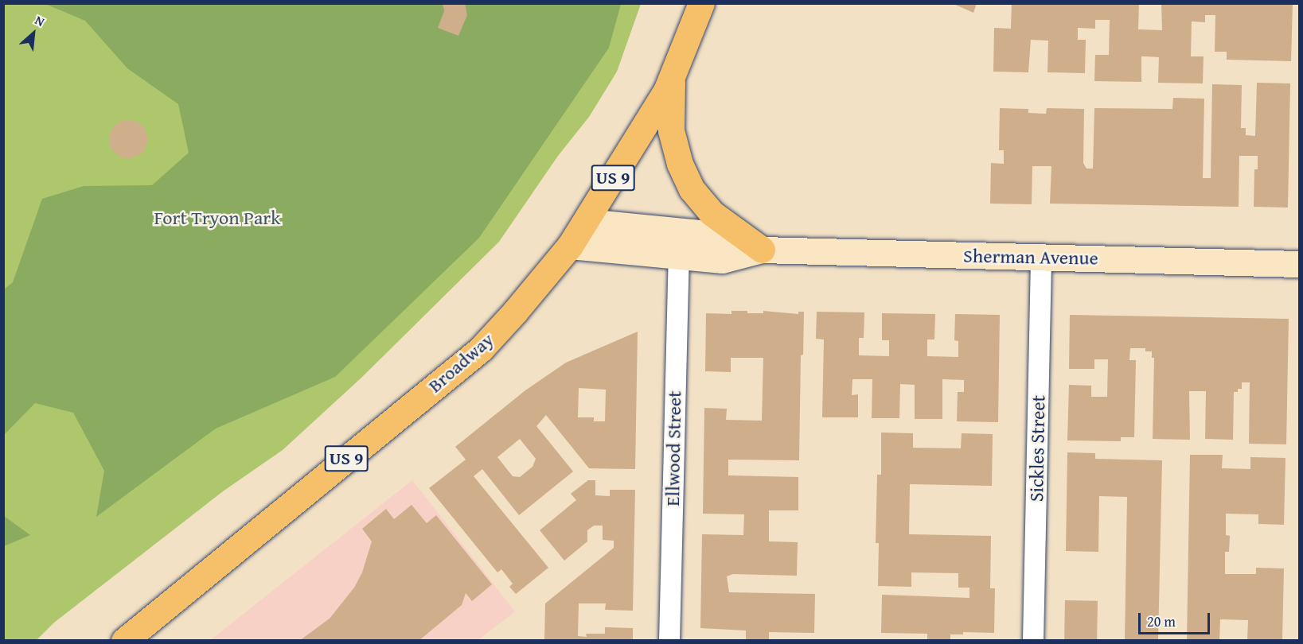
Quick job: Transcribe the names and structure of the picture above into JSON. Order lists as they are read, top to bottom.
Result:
{
  "streets": {
    "main road": ["US 9", "Sherman Avenue", "Broadway"],
    "street": ["Ellwood Street", "Sickles Street"]
  },
  "crossings": [
    ["Sherman Avenue", "Broadway"],
    ["Sherman Avenue", "Ellwood Street"],
    ["Sherman Avenue", "Sickles Street"]
  ],
  "parks": ["Fort Tryon Park"],
  "scale_bar": "20 m",
  "north": "top right"
}
